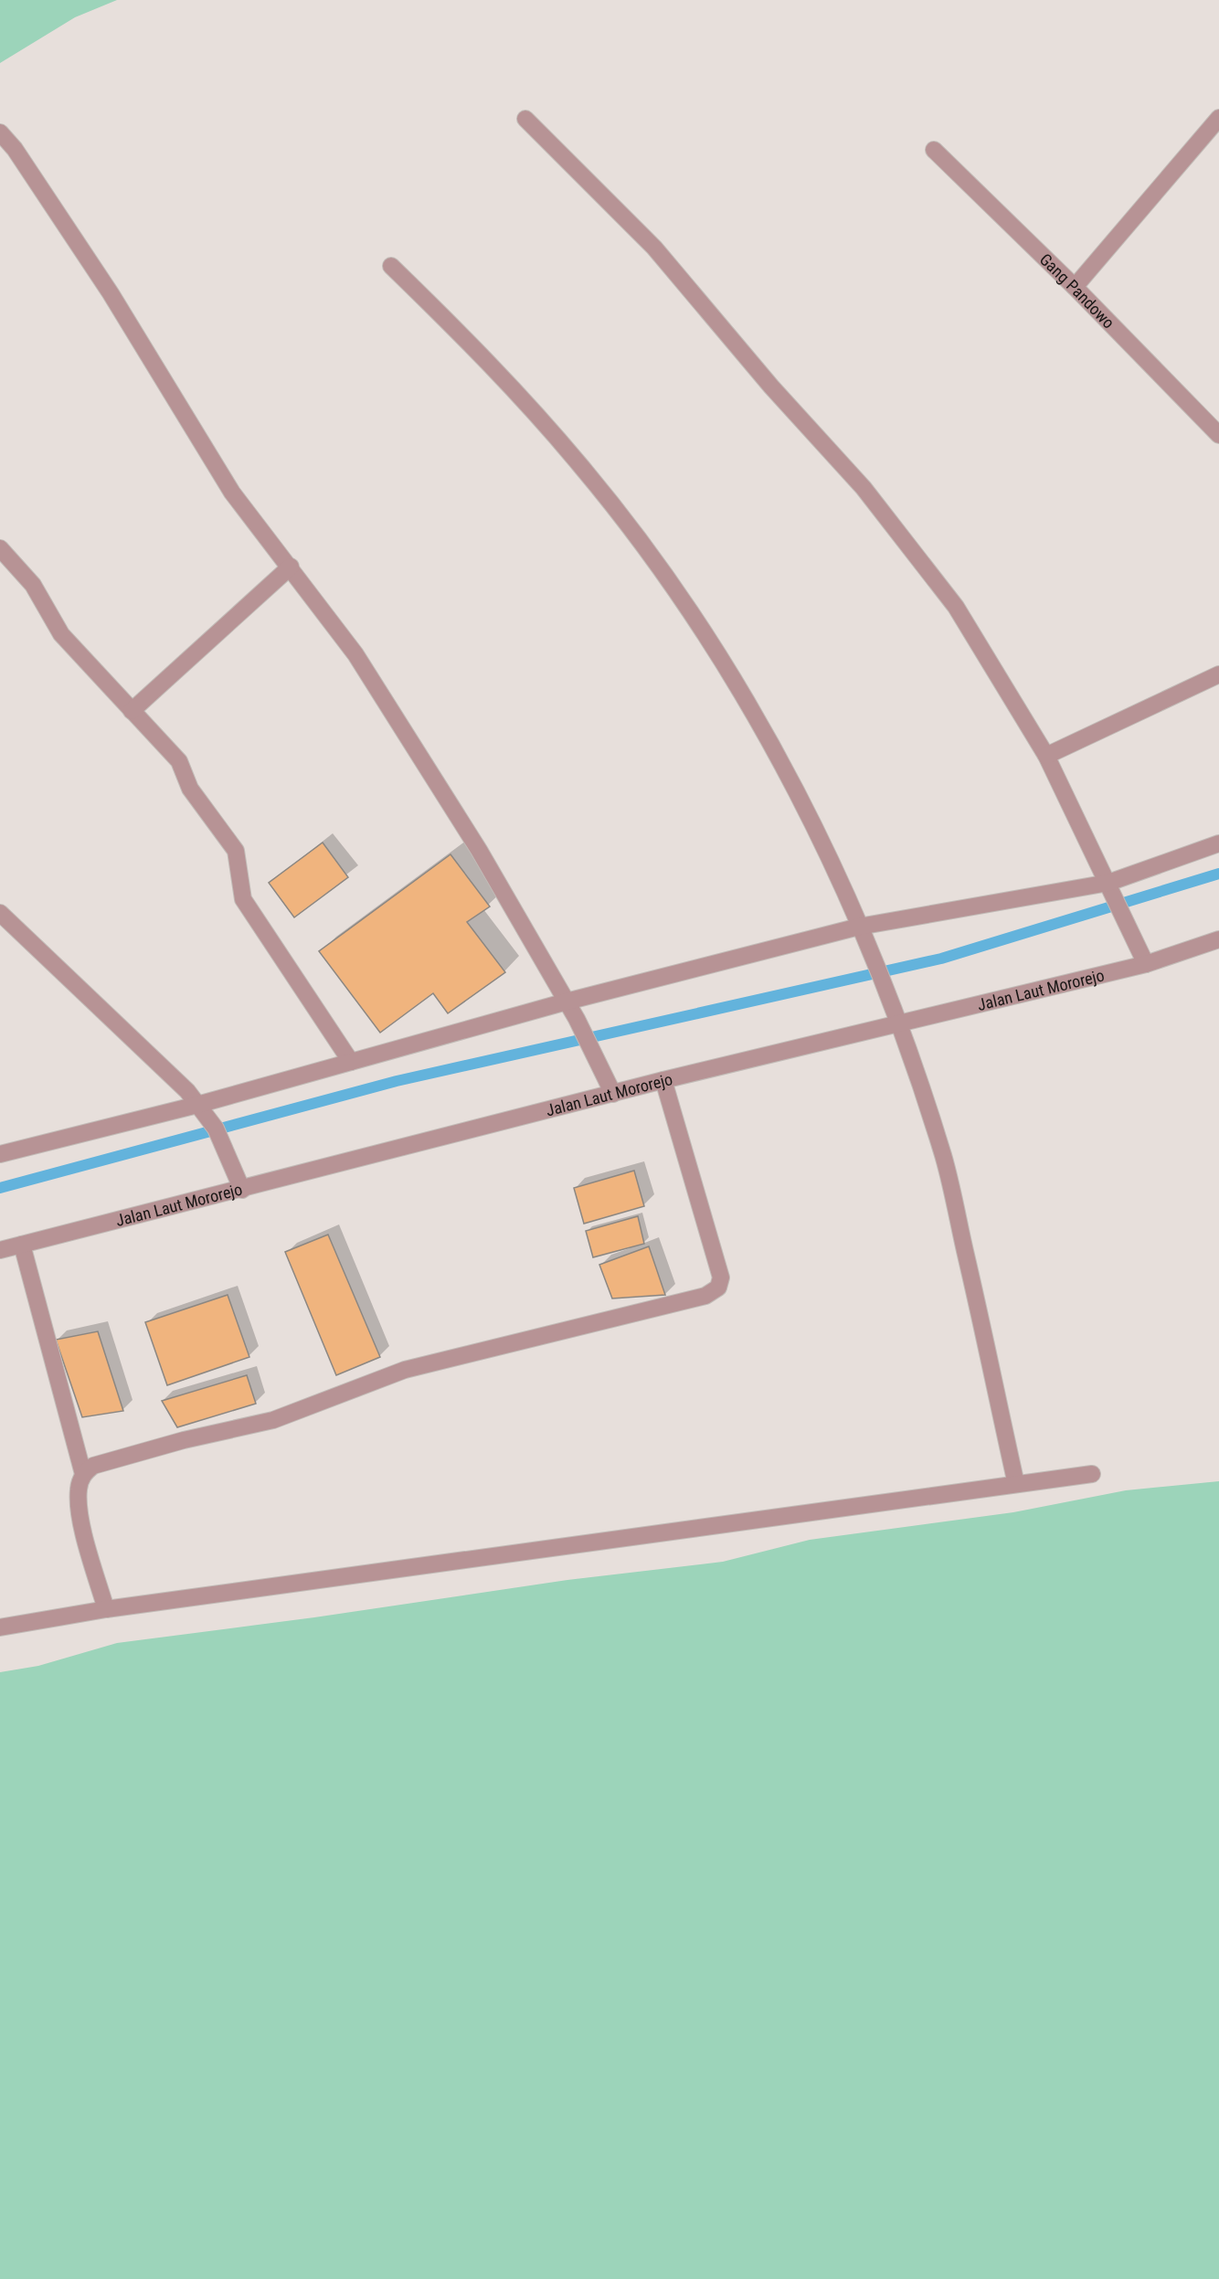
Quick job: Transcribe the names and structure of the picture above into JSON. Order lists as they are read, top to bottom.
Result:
{
  "streets": {
    "street": ["Gang Pandowo", "Jalan Laut Mororejo"]
  }
}
